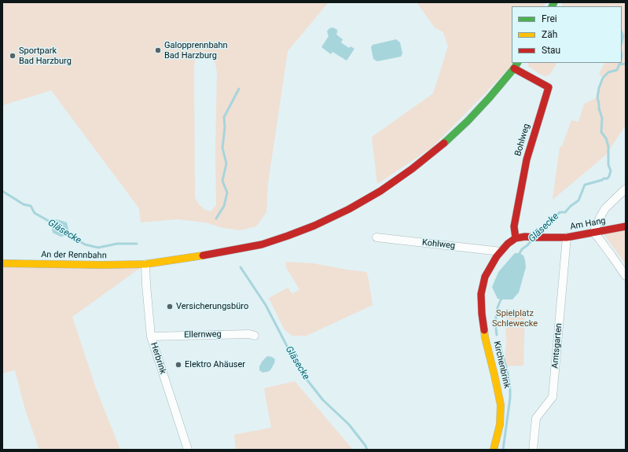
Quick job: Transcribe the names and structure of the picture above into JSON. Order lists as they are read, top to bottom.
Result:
{
  "streets": {
    "main road": [
      "Bohlweg",
      "Am Hang",
      "An der Rennbahn",
      "Kirchenbrink"
    ],
    "street": [
      "Kohlweg",
      "Ellernweg",
      "Amtsgarten",
      "Herbrink"
    ]
  },
  "crossings": [
    ["Bohlweg", "Am Hang"],
    ["Bohlweg", "An der Rennbahn"],
    ["Bohlweg", "Kirchenbrink"],
    ["Am Hang", "Amtsgarten"],
    ["Am Hang", "Kirchenbrink"],
    ["Kohlweg", "Kirchenbrink"],
    ["An der Rennbahn", "Herbrink"],
    ["Ellernweg", "Herbrink"]
  ],
  "water": ["Gläsecke"],
  "parks": ["Spielplatz Schlewecke"],
  "places": [
    "Galopprennbahn Bad Harzburg",
    "Sportpark Bad Harzburg",
    "Versicherungsbüro",
    "Elektro Ahäuser"
  ],
  "legend": ["Frei", "Zäh", "Stau"]
}
